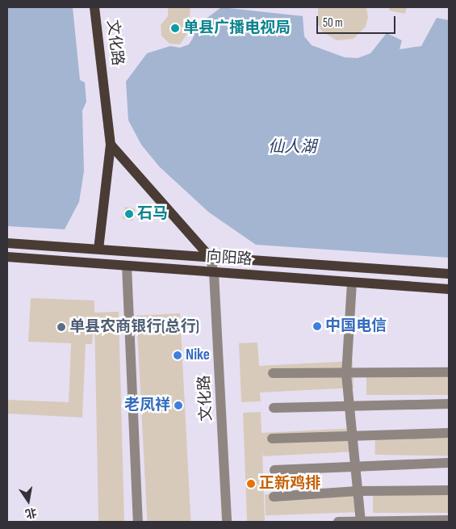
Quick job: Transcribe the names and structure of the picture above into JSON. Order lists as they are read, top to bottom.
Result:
{
  "streets": {
    "main road": ["文化路", "向阳路"]
  },
  "crossings": [
    ["文化路", "向阳路"]
  ],
  "water": ["仙人湖"],
  "places": [
    "单县广播电视局",
    "石马",
    "中国电信",
    "单县农商银行(总行)",
    "Nike",
    "老凤祥",
    "正新鸡排"
  ],
  "scale_bar": "50 m",
  "north": "bottom"
}
